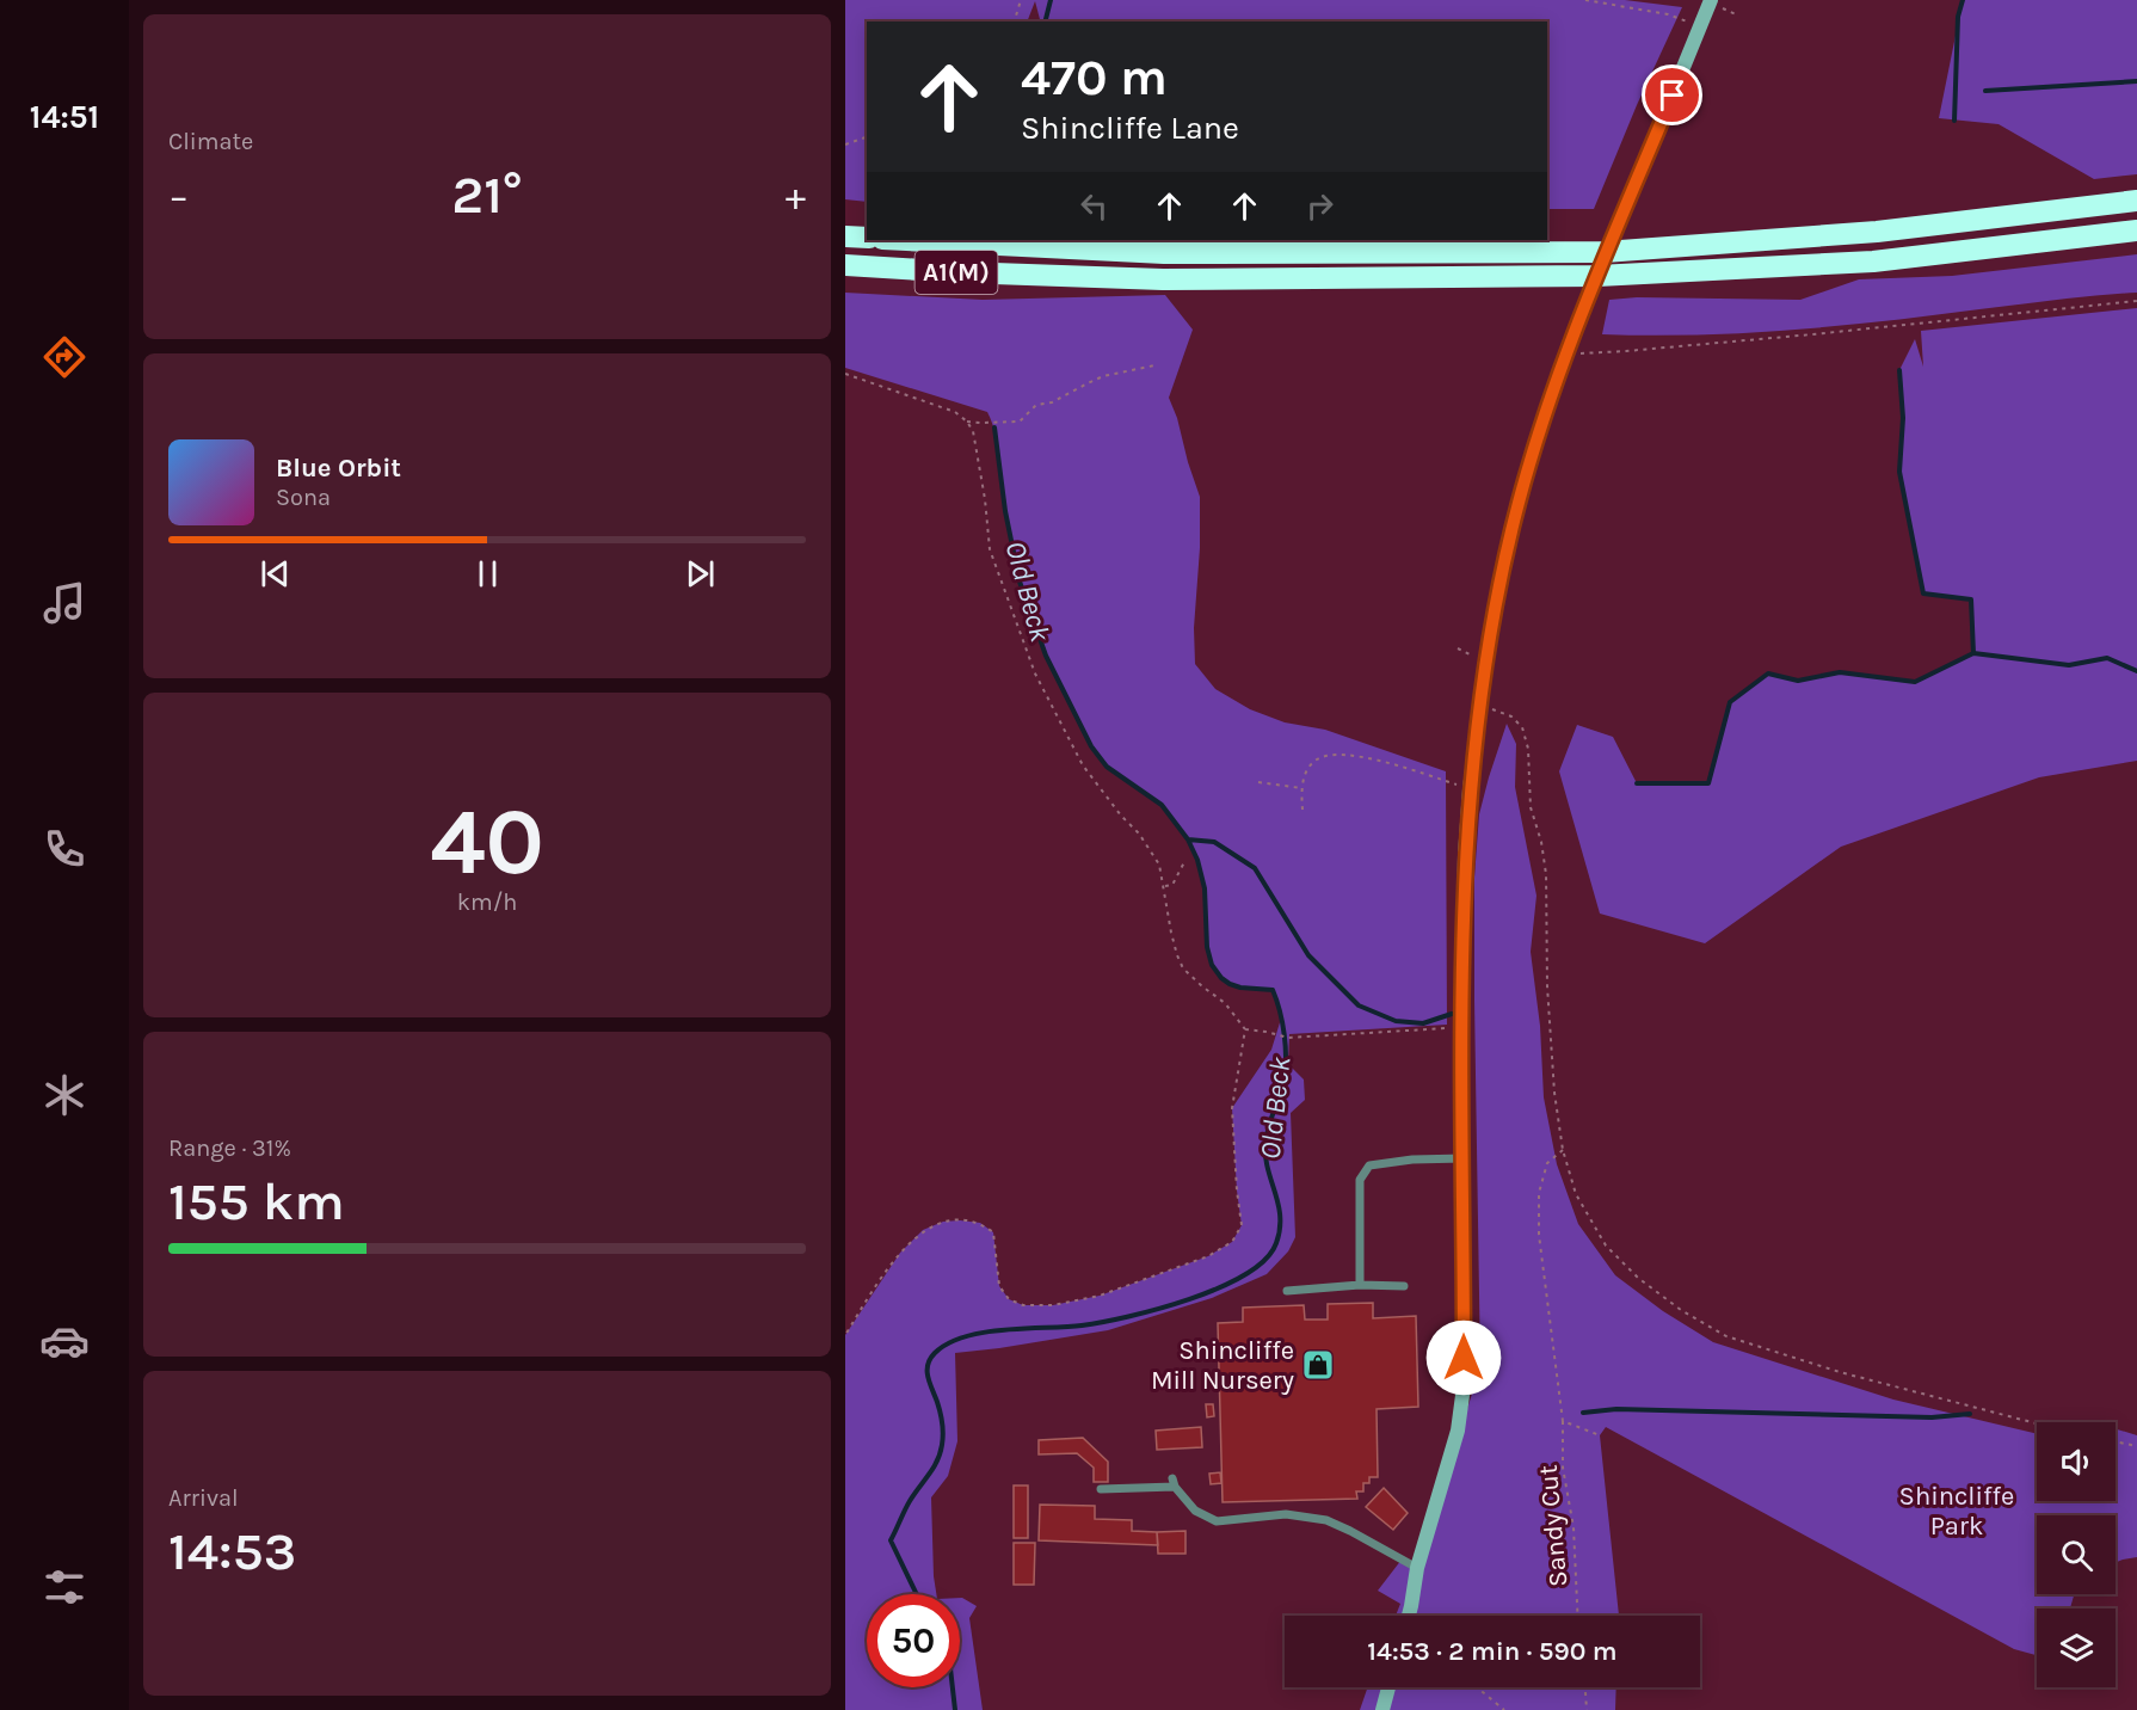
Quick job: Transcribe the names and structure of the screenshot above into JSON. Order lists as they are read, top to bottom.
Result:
{
  "streets": {
    "highway": ["A1(M)"],
    "path": ["Sandy Cut"]
  },
  "water": ["Old Beck"],
  "parks": ["Shincliffe Park"],
  "places": {
    "shop": ["Shincliffe Mill Nursery"]
  },
  "page": {
    "tabs": "14:51",
    "tile": [
      "Climate",
      ["40", "km/h"],
      ["Range · 31%", "155 km"],
      ["Arrival", "14:53"]
    ],
    "turn": ["470 m", "Shincliffe Lane"],
    "heat": ["−", "21°", "+"],
    "song": ["Blue Orbit", "Sona"],
    "limit": "50",
    "trip": "14:53 · 2 min · 590 m"
  }
}
